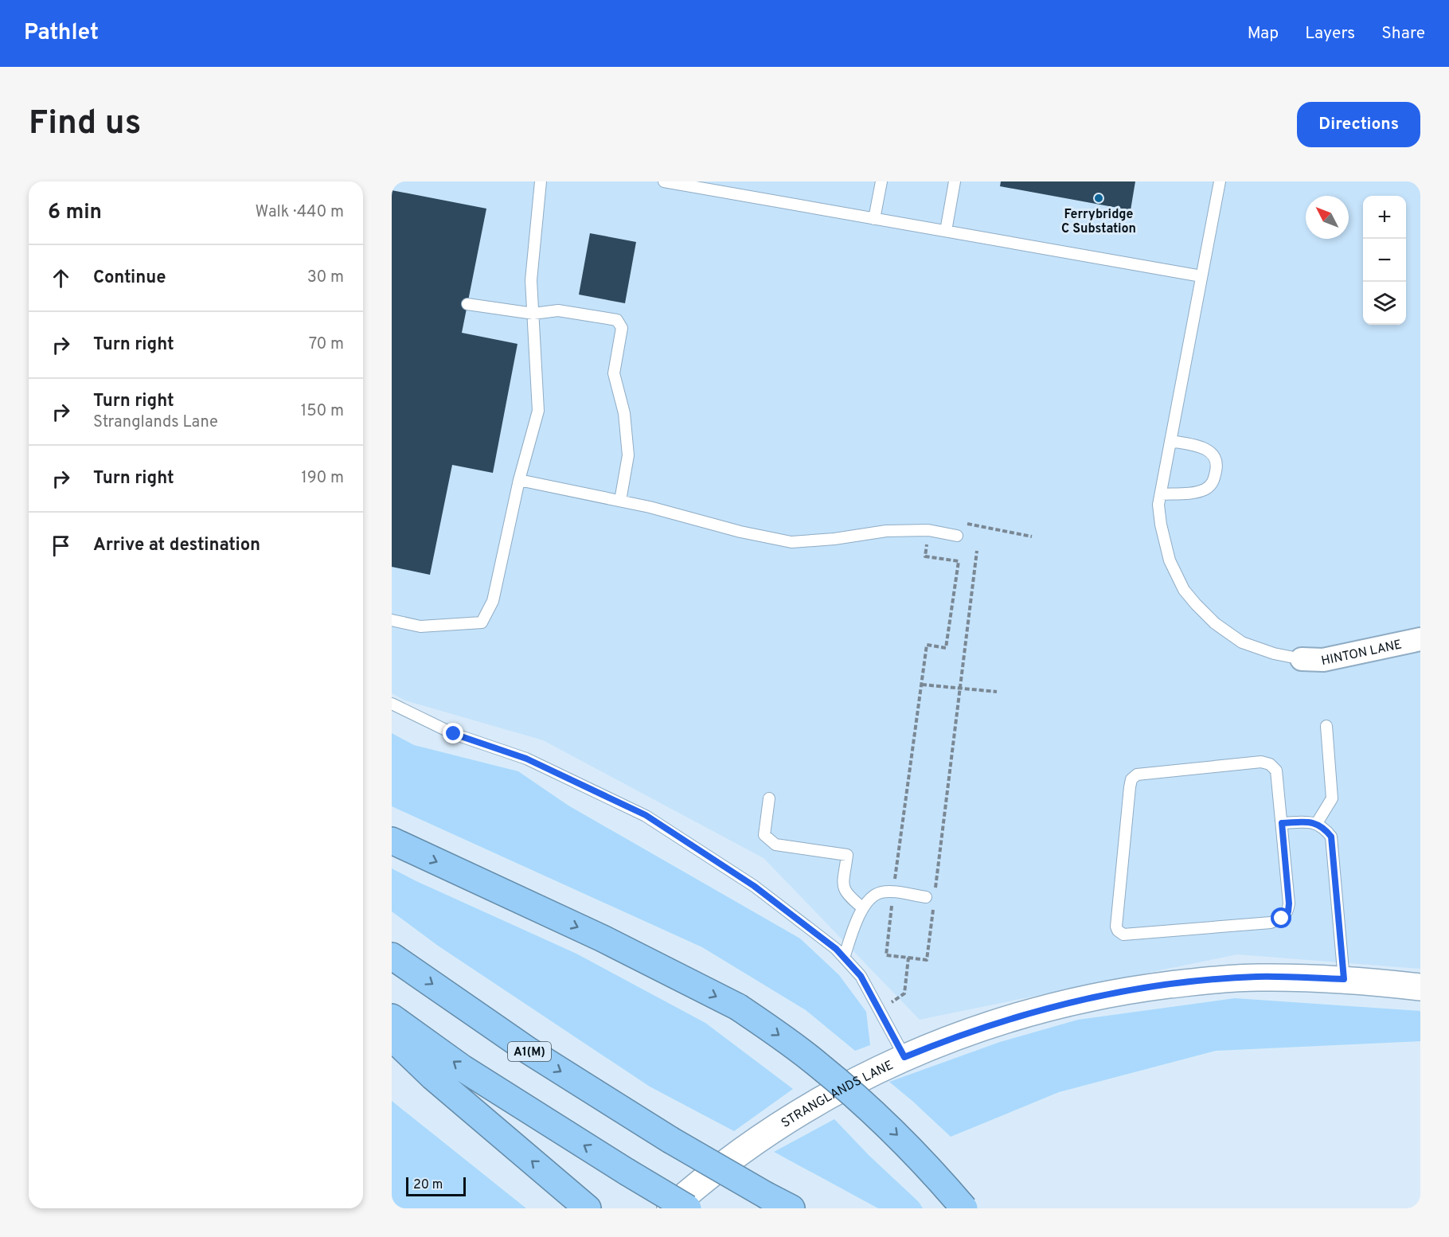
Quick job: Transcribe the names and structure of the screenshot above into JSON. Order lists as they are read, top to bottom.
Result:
{
  "streets": {
    "highway": ["A1(M)"],
    "main road": ["STRANGLANDS LANE"],
    "street": ["HINTON LANE"]
  },
  "places": ["Ferrybridge C Substation"],
  "scale_bar": "20 m",
  "north": "top left",
  "page": {
    "header": "Pathlet",
    "nav": ["Map", "Layers", "Share"],
    "buttons": "Directions",
    "title": "Find us",
    "heading": ["6 min", "Walk · 440 m"],
    "map_buttons": ["+", "−"],
    "list": [
      ["Continue", "30 m"],
      ["Turn right", "70 m"],
      ["Turn right", "Stranglands Lane", "150 m"],
      ["Turn right", "190 m"],
      "Arrive at destination"
    ],
    "scale": "20 m"
  }
}
